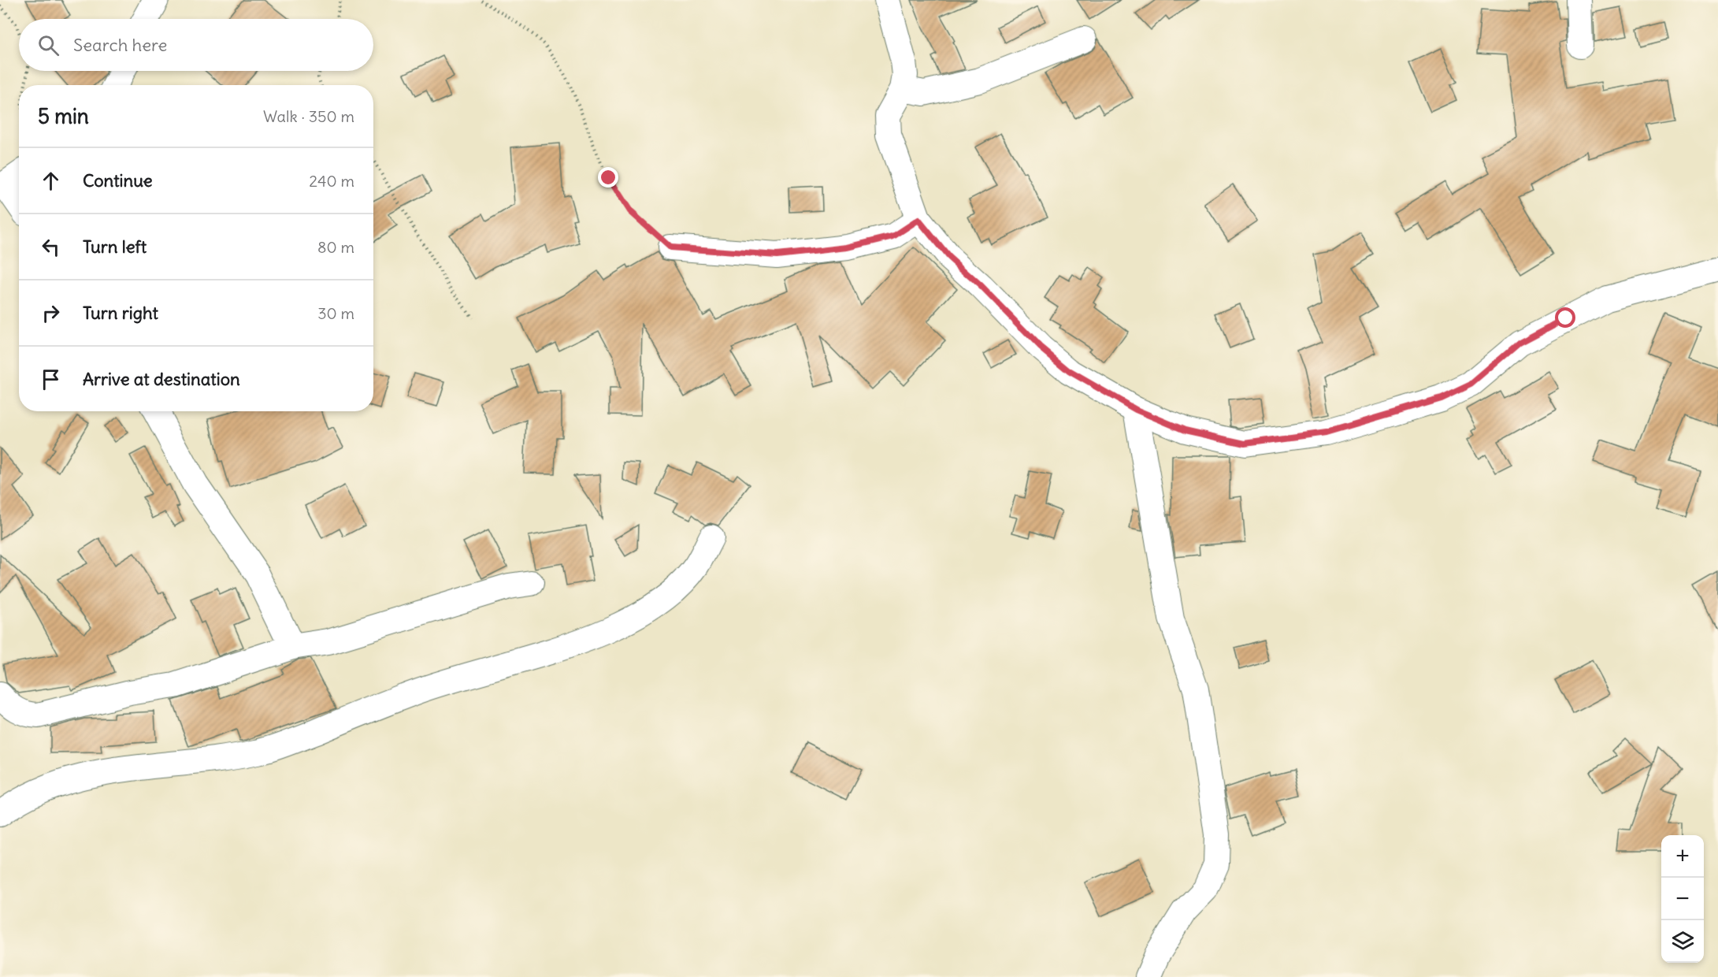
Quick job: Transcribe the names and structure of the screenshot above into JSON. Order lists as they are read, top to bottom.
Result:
{
  "page": {
    "search": "Search here",
    "heading": ["5 min", "Walk · 350 m"],
    "list": [
      ["Continue", "240 m"],
      ["Turn left", "80 m"],
      ["Turn right", "30 m"],
      "Arrive at destination"
    ],
    "map_buttons": ["+", "−"]
  }
}
